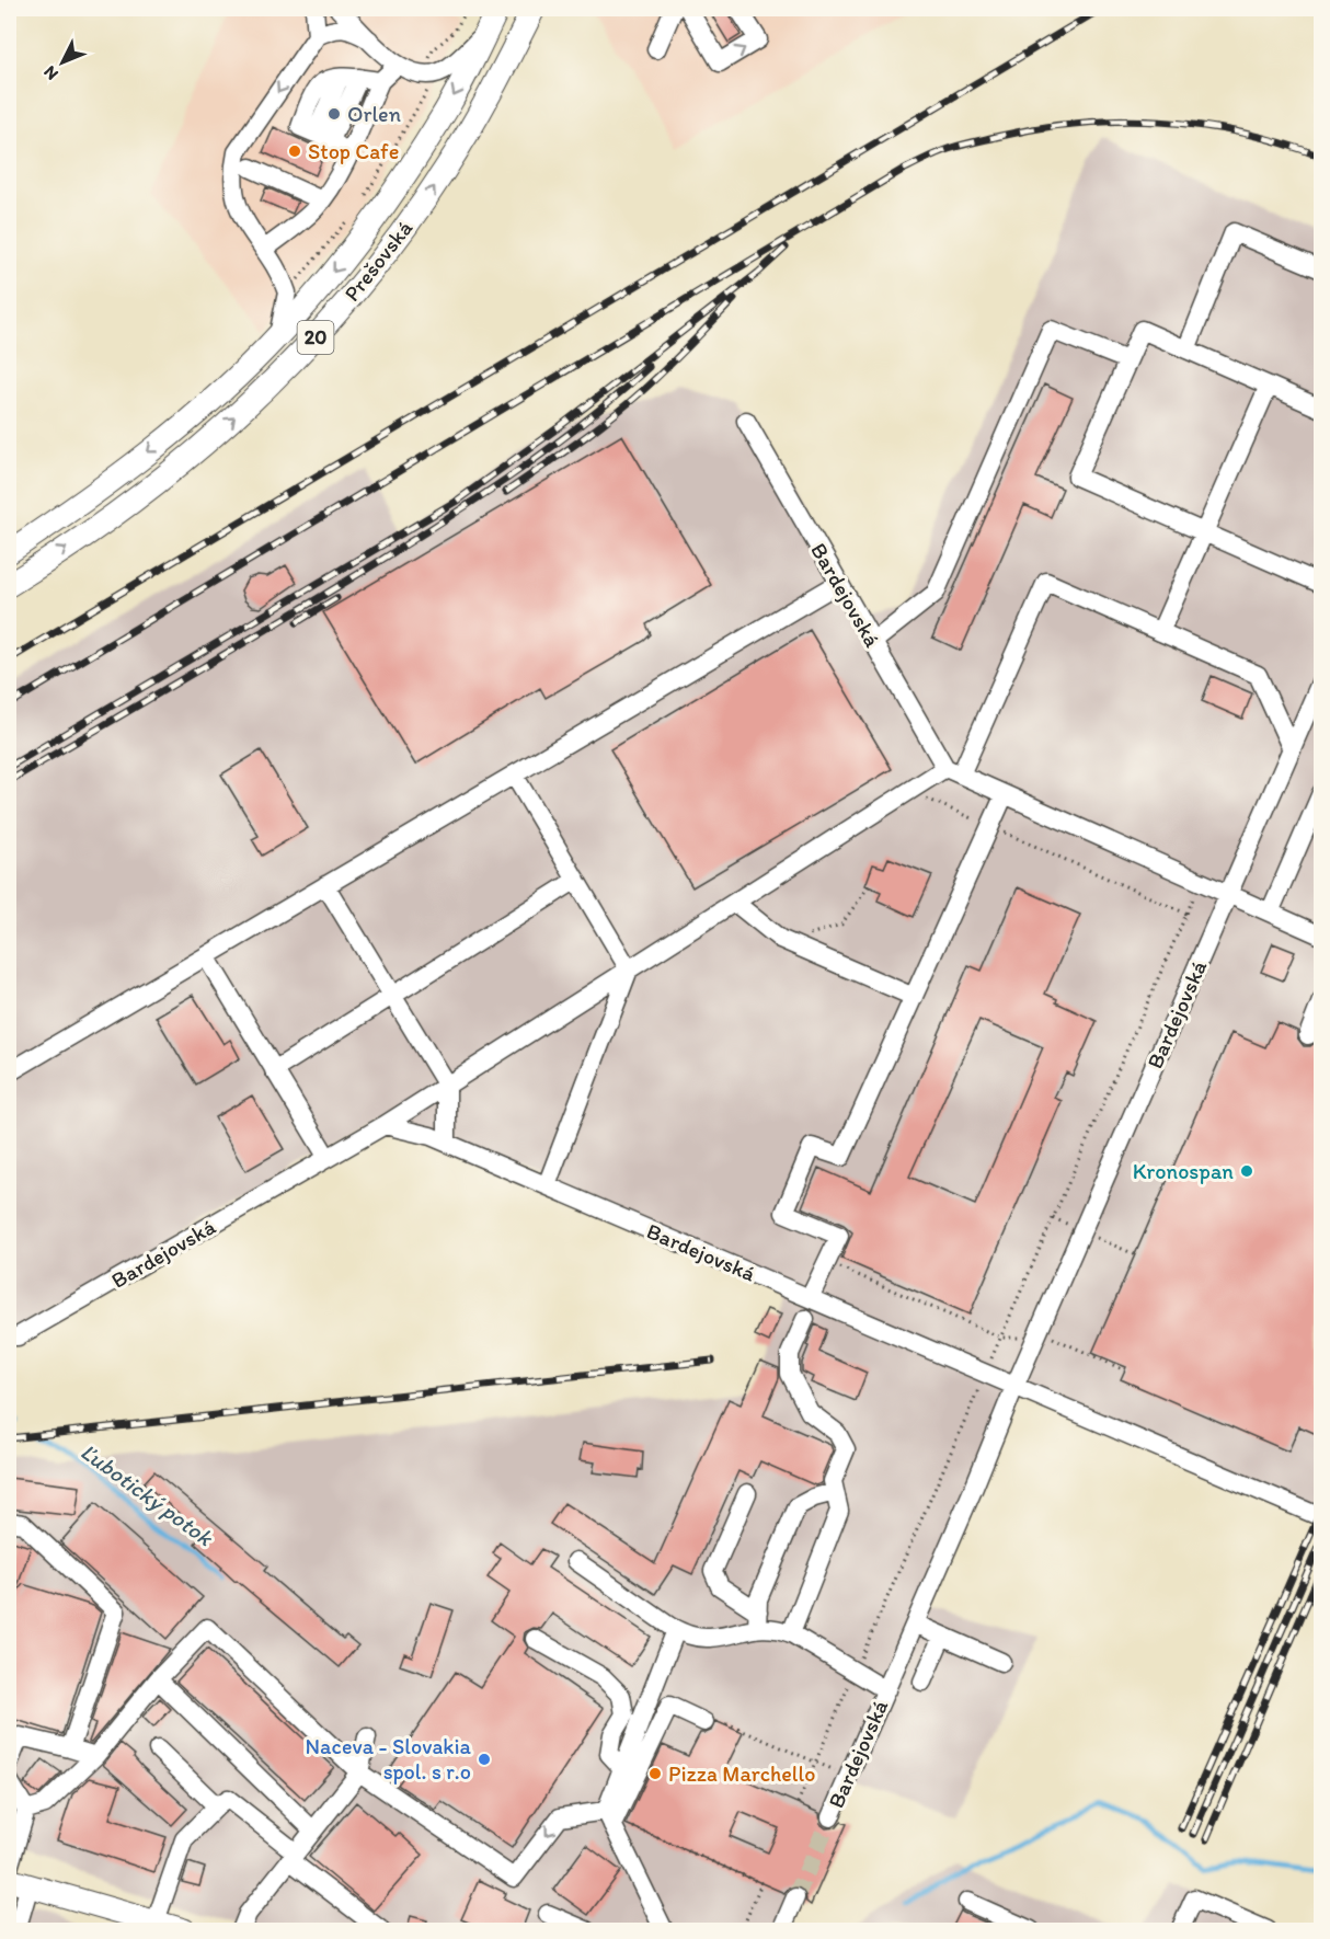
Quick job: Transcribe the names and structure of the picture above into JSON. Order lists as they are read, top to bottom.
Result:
{
  "streets": {
    "main road": ["Prešovská", "20"],
    "street": ["Bardejovská"]
  },
  "water": ["Ľubotický potok"],
  "places": [
    "Orlen",
    "Stop Cafe",
    "Kronospan",
    "Naceva - Slovakia spol. s r.o",
    "Pizza Marchello"
  ],
  "north": "bottom left"
}
